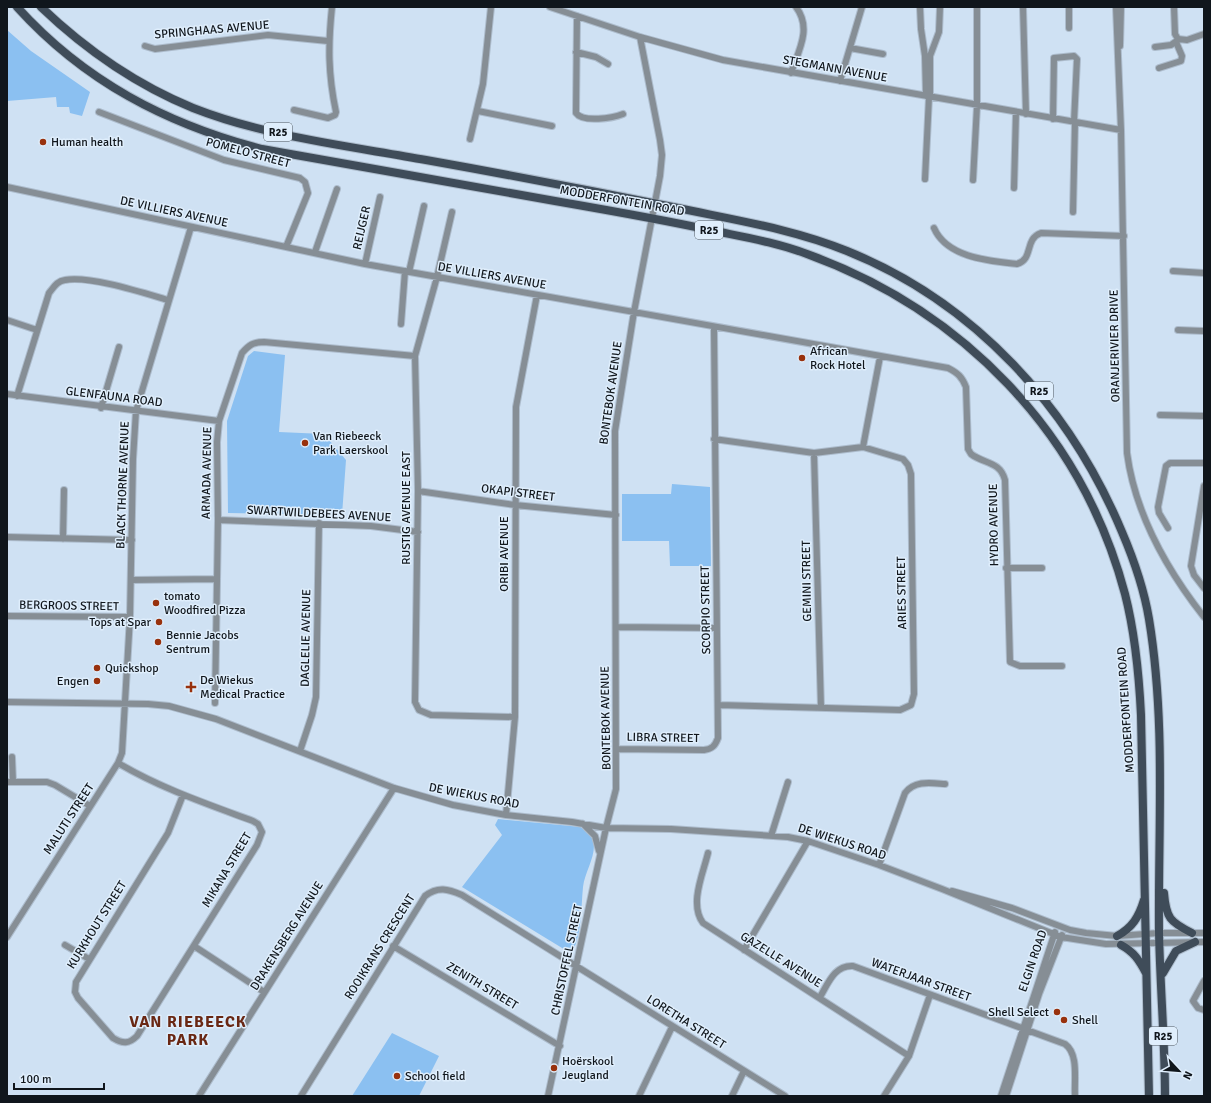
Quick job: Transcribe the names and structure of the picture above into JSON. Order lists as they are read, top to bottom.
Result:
{
  "streets": {
    "main road": ["R25", "MODDERFONTEIN ROAD"],
    "street": [
      "SPRINGHAAS AVENUE",
      "STEGMANN AVENUE",
      "POMELO STREET",
      "DE VILLIERS AVENUE",
      "REIJGER",
      "ORANJERIVIER DRIVE",
      "BONTEBOK AVENUE",
      "GLENFAUNA ROAD",
      "ARMADA AVENUE",
      "BLACK THORNE AVENUE",
      "OKAPI STREET",
      "RUSTIG AVENUE EAST",
      "SWARTWILDEBEES AVENUE",
      "HYDRO AVENUE",
      "ORIBI AVENUE",
      "GEMINI STREET",
      "ARIES STREET",
      "BERGROOS STREET",
      "SCORPIO STREET",
      "DAGLELIE AVENUE",
      "LIBRA STREET",
      "DE WIEKUS ROAD",
      "MALUTI STREET",
      "MIKANA STREET",
      "KURKHOUT STREET",
      "DRAKENSBERG AVENUE",
      "ROOIKRANS CRESCENT",
      "CHRISTOFFEL STREET",
      "GAZELLE AVENUE",
      "ELGIN ROAD",
      "WATERJAAR STREET",
      "ZENITH STREET",
      "LORETHA STREET"
    ]
  },
  "crossings": [
    ["STEGMANN AVENUE", "ORANJERIVIER DRIVE"],
    ["STEGMANN AVENUE", "BONTEBOK AVENUE"],
    ["POMELO STREET", "DE VILLIERS AVENUE"],
    ["MODDERFONTEIN ROAD", "BONTEBOK AVENUE"],
    ["MODDERFONTEIN ROAD", "DE WIEKUS ROAD"],
    ["DE VILLIERS AVENUE", "REIJGER"],
    ["DE VILLIERS AVENUE", "BONTEBOK AVENUE"],
    ["DE VILLIERS AVENUE", "BLACK THORNE AVENUE"],
    ["DE VILLIERS AVENUE", "RUSTIG AVENUE EAST"],
    ["DE VILLIERS AVENUE", "HYDRO AVENUE"],
    ["DE VILLIERS AVENUE", "ORIBI AVENUE"],
    ["DE VILLIERS AVENUE", "SCORPIO STREET"],
    ["BONTEBOK AVENUE", "OKAPI STREET"],
    ["BONTEBOK AVENUE", "LIBRA STREET"],
    ["BONTEBOK AVENUE", "DE WIEKUS ROAD"],
    ["BONTEBOK AVENUE", "CHRISTOFFEL STREET"],
    ["GLENFAUNA ROAD", "ARMADA AVENUE"],
    ["GLENFAUNA ROAD", "BLACK THORNE AVENUE"],
    ["ARMADA AVENUE", "RUSTIG AVENUE EAST"],
    ["ARMADA AVENUE", "SWARTWILDEBEES AVENUE"],
    ["BLACK THORNE AVENUE", "BERGROOS STREET"],
    ["BLACK THORNE AVENUE", "DE WIEKUS ROAD"],
    ["BLACK THORNE AVENUE", "MALUTI STREET"],
    ["OKAPI STREET", "RUSTIG AVENUE EAST"],
    ["OKAPI STREET", "ORIBI AVENUE"],
    ["RUSTIG AVENUE EAST", "SWARTWILDEBEES AVENUE"],
    ["RUSTIG AVENUE EAST", "ORIBI AVENUE"],
    ["SWARTWILDEBEES AVENUE", "DAGLELIE AVENUE"],
    ["ORIBI AVENUE", "DE WIEKUS ROAD"],
    ["GEMINI STREET", "ARIES STREET"],
    ["SCORPIO STREET", "LIBRA STREET"],
    ["DAGLELIE AVENUE", "DE WIEKUS ROAD"],
    ["DE WIEKUS ROAD", "MALUTI STREET"],
    ["DE WIEKUS ROAD", "DRAKENSBERG AVENUE"],
    ["DE WIEKUS ROAD", "CHRISTOFFEL STREET"],
    ["DE WIEKUS ROAD", "ELGIN ROAD"],
    ["MALUTI STREET", "MIKANA STREET"],
    ["MIKANA STREET", "KURKHOUT STREET"],
    ["ROOIKRANS CRESCENT", "CHRISTOFFEL STREET"],
    ["ROOIKRANS CRESCENT", "ZENITH STREET"],
    ["ROOIKRANS CRESCENT", "LORETHA STREET"],
    ["CHRISTOFFEL STREET", "ZENITH STREET"],
    ["CHRISTOFFEL STREET", "LORETHA STREET"],
    ["GAZELLE AVENUE", "WATERJAAR STREET"],
    ["ELGIN ROAD", "WATERJAAR STREET"]
  ],
  "districts": ["VAN RIEBEECK PARK"],
  "places": {
    "other": [
      "Human health",
      "African Rock Hotel",
      "Van Riebeeck Park Laerskool",
      "tomato Woodfired Pizza",
      "Tops at Spar",
      "Bennie Jacobs Sentrum",
      "Quickshop",
      "Engen",
      "Shell Select",
      "Shell",
      "Hoërskool Jeugland",
      "School field"
    ],
    "health": ["De Wiekus Medical Practice"]
  },
  "scale_bar": "100 m",
  "north": "bottom right"
}
